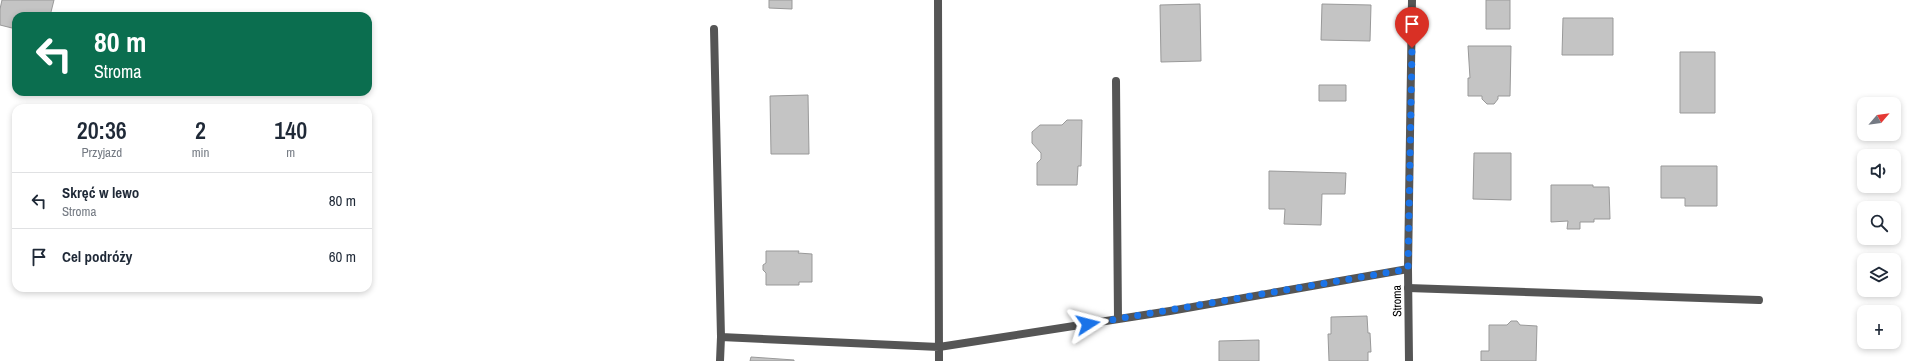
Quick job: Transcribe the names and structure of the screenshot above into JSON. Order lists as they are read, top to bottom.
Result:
{
  "streets": {
    "street": ["Stroma"]
  },
  "north": "top right",
  "page": {
    "turn": ["80 m", "Stroma"],
    "map_buttons": "+",
    "eta": [
      "20:36",
      "Przyjazd",
      "2",
      "min",
      "140",
      "m"
    ],
    "list": [
      {
        "name": "Skręć w lewo",
        "note": "Stroma",
        "value": "80 m"
      },
      {
        "name": "Cel podróży",
        "value": "60 m"
      }
    ]
  }
}
